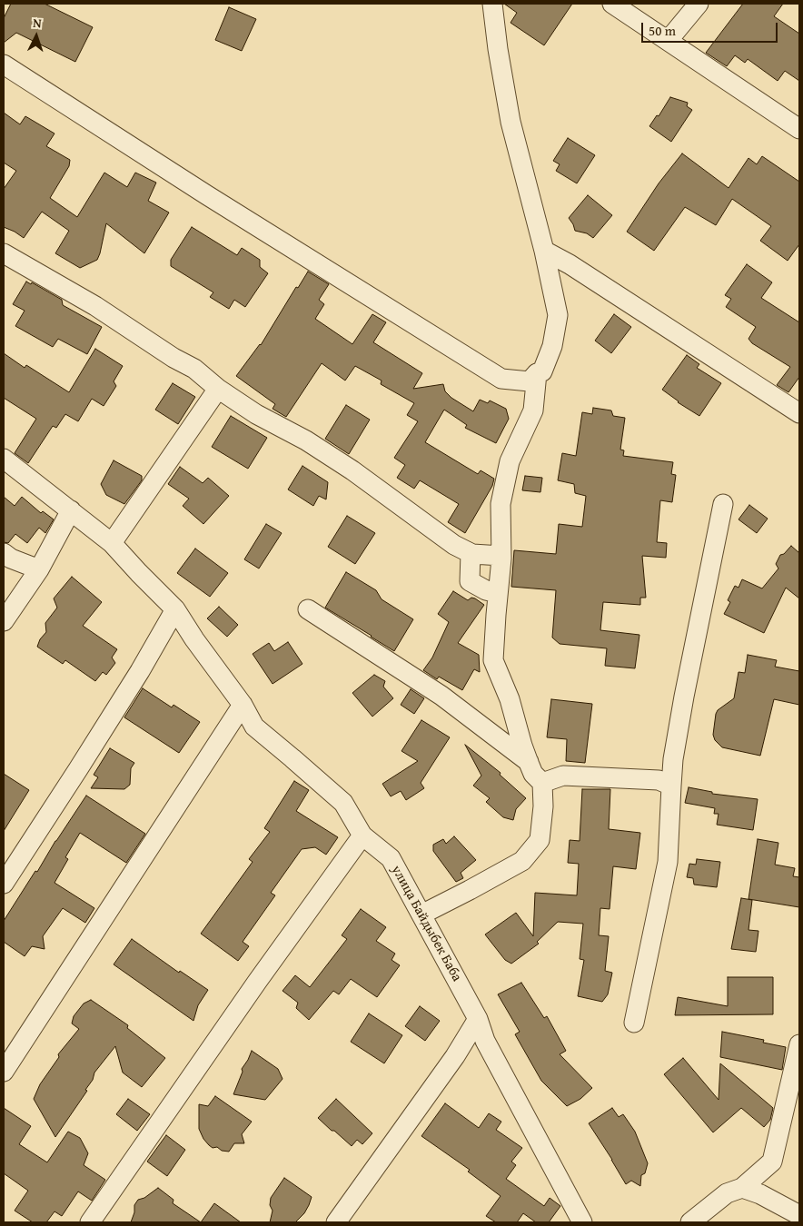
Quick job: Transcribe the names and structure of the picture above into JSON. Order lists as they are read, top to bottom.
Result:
{
  "streets": {
    "street": ["улица Байдыбек Баба"]
  },
  "scale_bar": "50 m",
  "north": "top"
}
